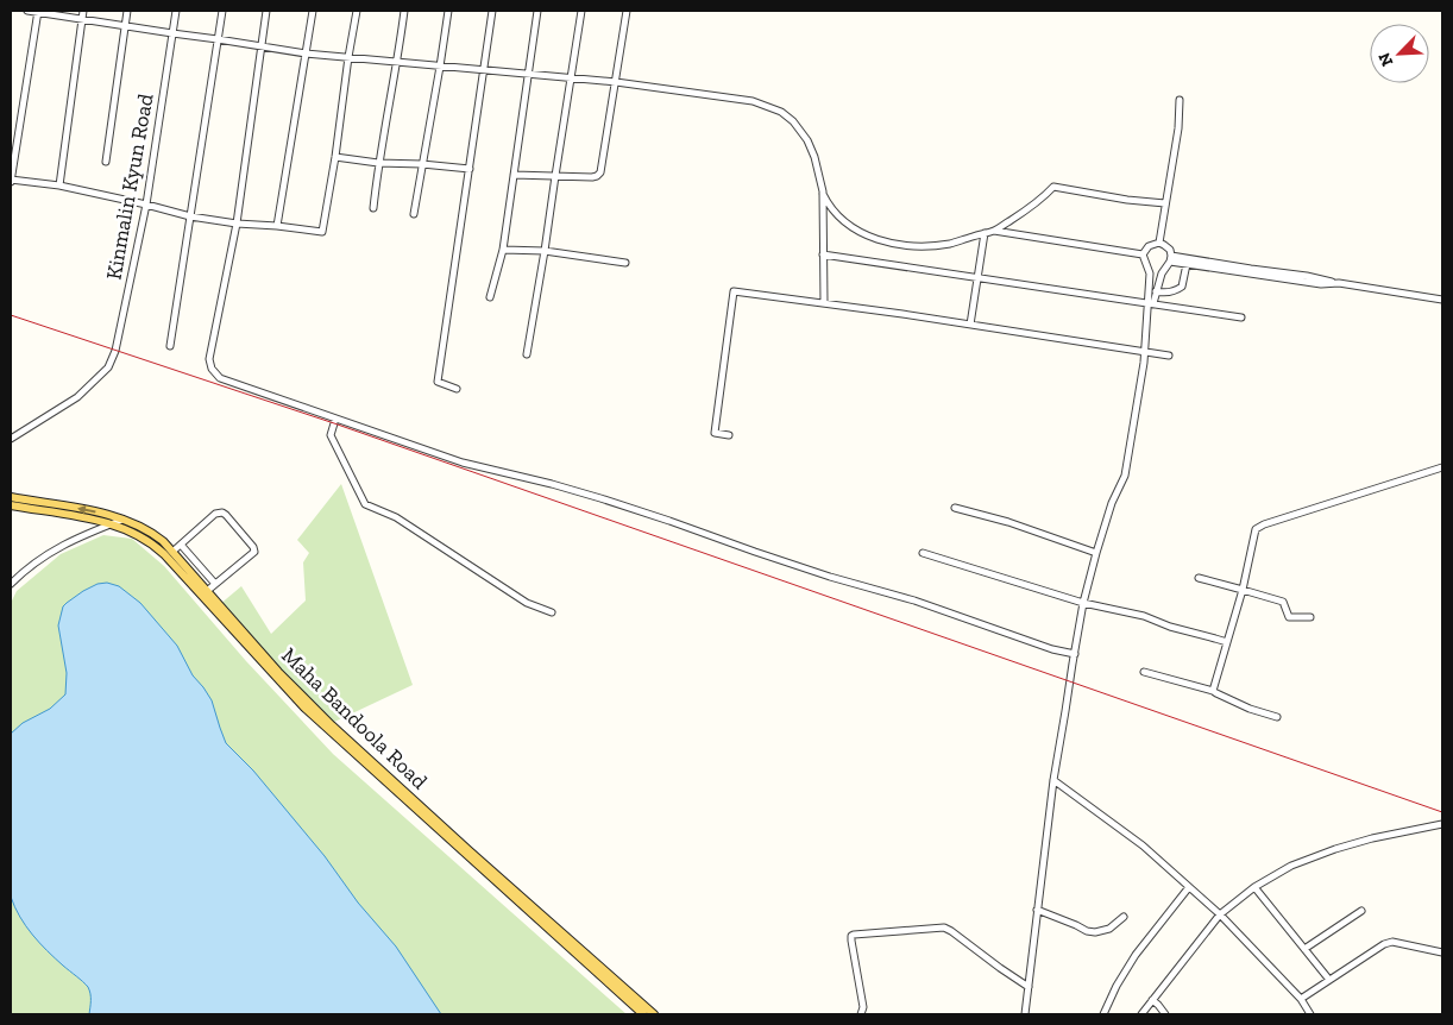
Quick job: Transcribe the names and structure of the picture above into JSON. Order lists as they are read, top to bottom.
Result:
{
  "streets": {
    "main road": ["Maha Bandoola Road"],
    "street": ["Kinmalin Kyun Road"]
  },
  "north": "bottom left"
}
